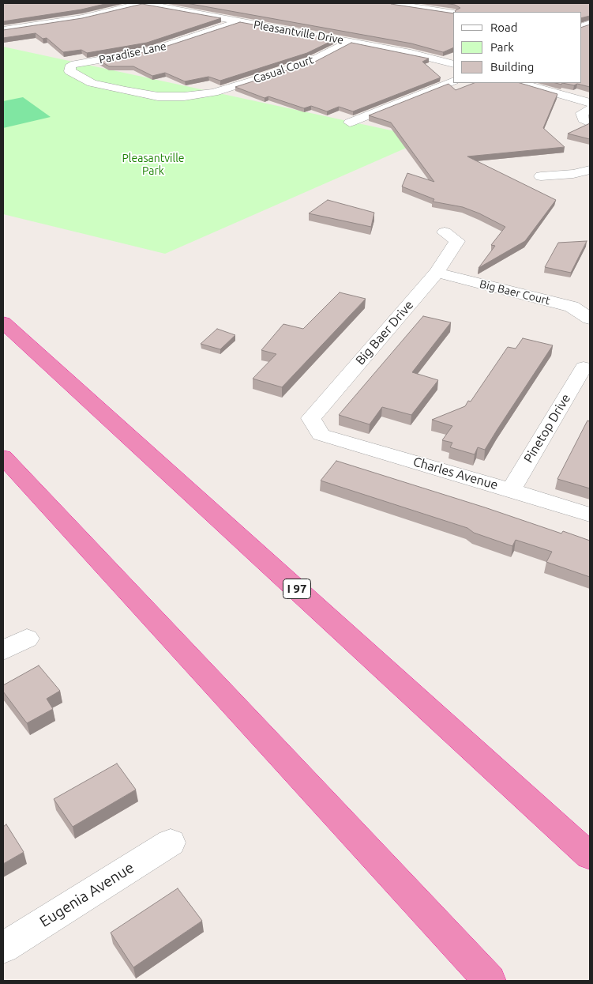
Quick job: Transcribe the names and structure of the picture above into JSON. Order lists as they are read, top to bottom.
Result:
{
  "streets": {
    "highway": ["I 97"],
    "street": [
      "Pleasantville Drive",
      "Paradise Lane",
      "Casual Court",
      "Big Baer Court",
      "Big Baer Drive",
      "Pinetop Drive",
      "Charles Avenue",
      "Eugenia Avenue"
    ]
  },
  "crossings": [
    ["Pleasantville Drive", "Paradise Lane"],
    ["Pleasantville Drive", "Casual Court"],
    ["Paradise Lane", "Casual Court"],
    ["Big Baer Court", "Big Baer Drive"],
    ["Big Baer Drive", "Charles Avenue"],
    ["Pinetop Drive", "Charles Avenue"]
  ],
  "parks": ["Pleasantville Park"],
  "legend": ["Road", "Park", "Building"]
}
